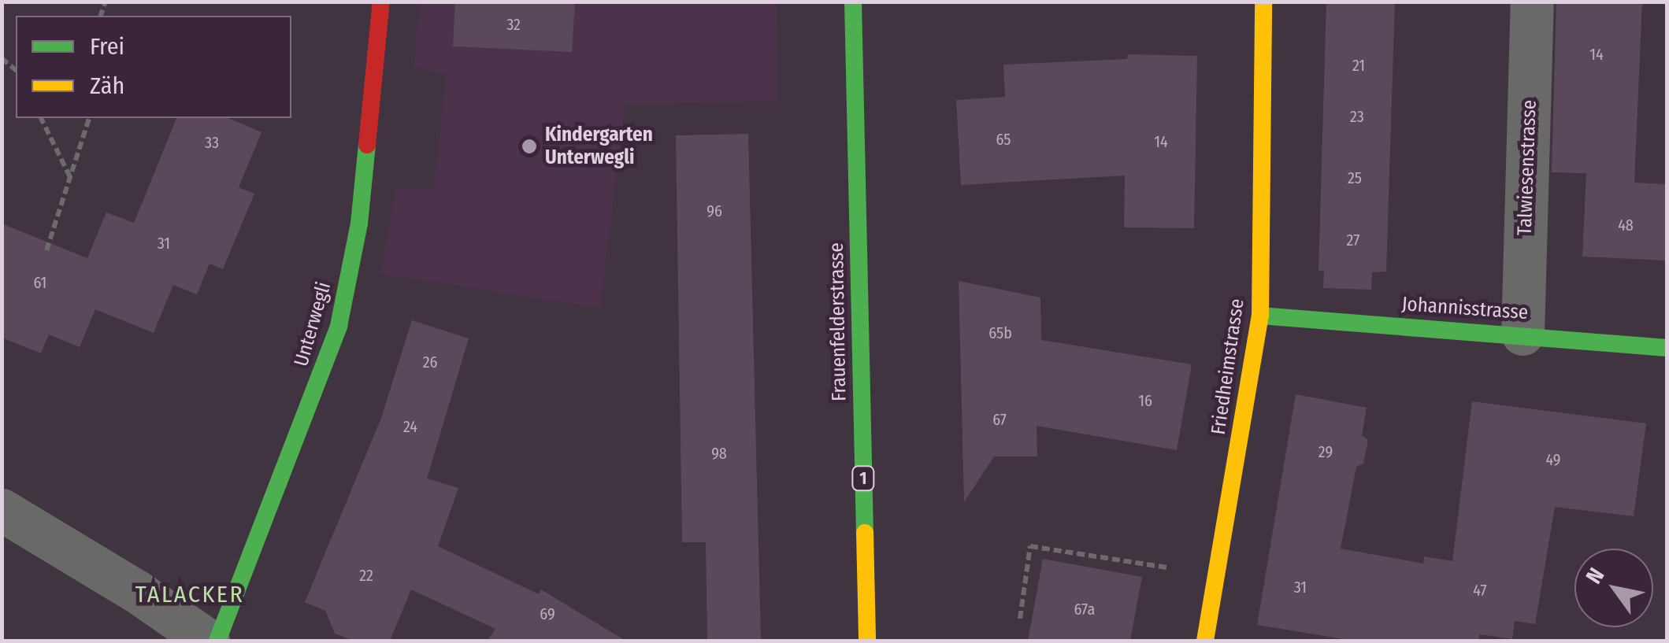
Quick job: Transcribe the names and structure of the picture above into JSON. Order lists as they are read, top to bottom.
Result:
{
  "streets": {
    "street": [
      "Talwiesenstrasse",
      "Johannisstrasse",
      "Frauenfelderstrasse",
      "Unterwegli",
      "Friedheimstrasse",
      "1"
    ]
  },
  "crossings": [
    ["Talwiesenstrasse", "Johannisstrasse"],
    ["Johannisstrasse", "Friedheimstrasse"]
  ],
  "districts": ["TALACKER"],
  "places": ["Kindergarten Unterwegli"],
  "house_numbers": [
    "32",
    "14",
    "21",
    "23",
    "65",
    "14",
    "33",
    "25",
    "96",
    "48",
    "27",
    "31",
    "61",
    "65b",
    "26",
    "16",
    "67",
    "24",
    "29",
    "98",
    "49",
    "22",
    "31",
    "47",
    "67a",
    "69"
  ],
  "legend": ["Frei", "Zäh"],
  "north": "top left"
}
